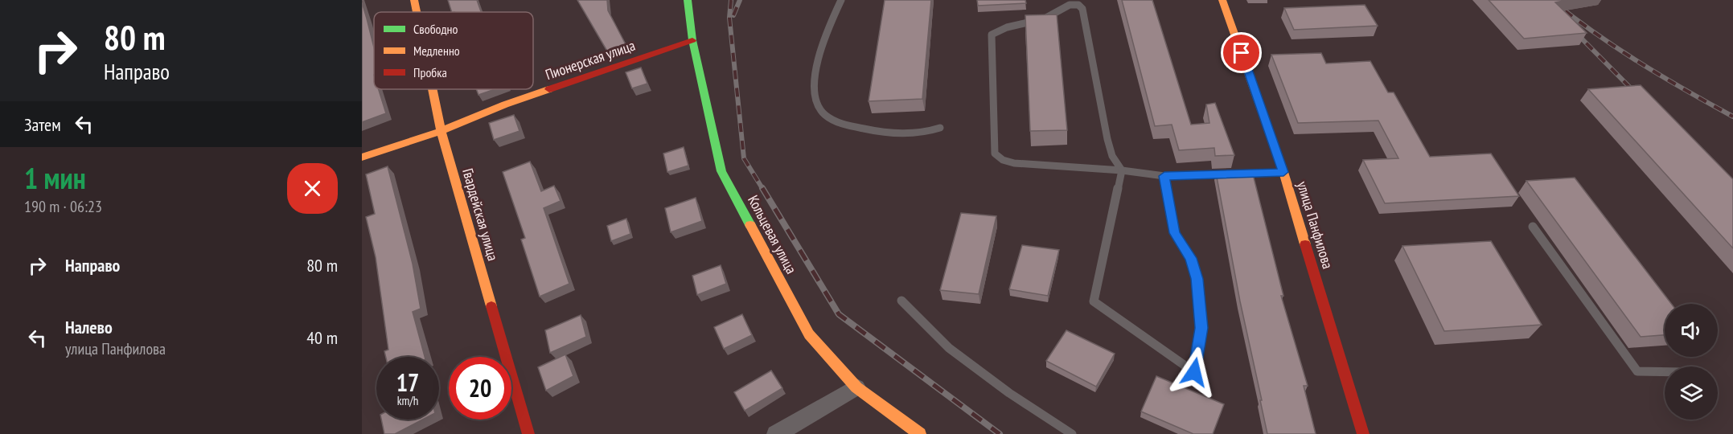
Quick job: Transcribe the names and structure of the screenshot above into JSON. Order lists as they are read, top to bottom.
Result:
{
  "streets": {
    "main road": [
      "Пионерская улица",
      "Гвардейская улица",
      "улица Панфилова",
      "Кольцевая улица"
    ]
  },
  "crossings": [
    ["Пионерская улица", "Гвардейская улица"],
    ["Пионерская улица", "Кольцевая улица"]
  ],
  "legend": ["Свободно", "Медленно", "Пробка"],
  "page": {
    "turn": ["80 m", "Направо"],
    "then": "Затем",
    "heading": ["1 мин", "190 m · 06:23"],
    "list": [
      {
        "name": "Направо",
        "value": "80 m"
      },
      {
        "name": "Налево",
        "note": "улица Панфилова",
        "value": "40 m"
      }
    ],
    "speed": "17 km/h",
    "limit": "20"
  }
}
